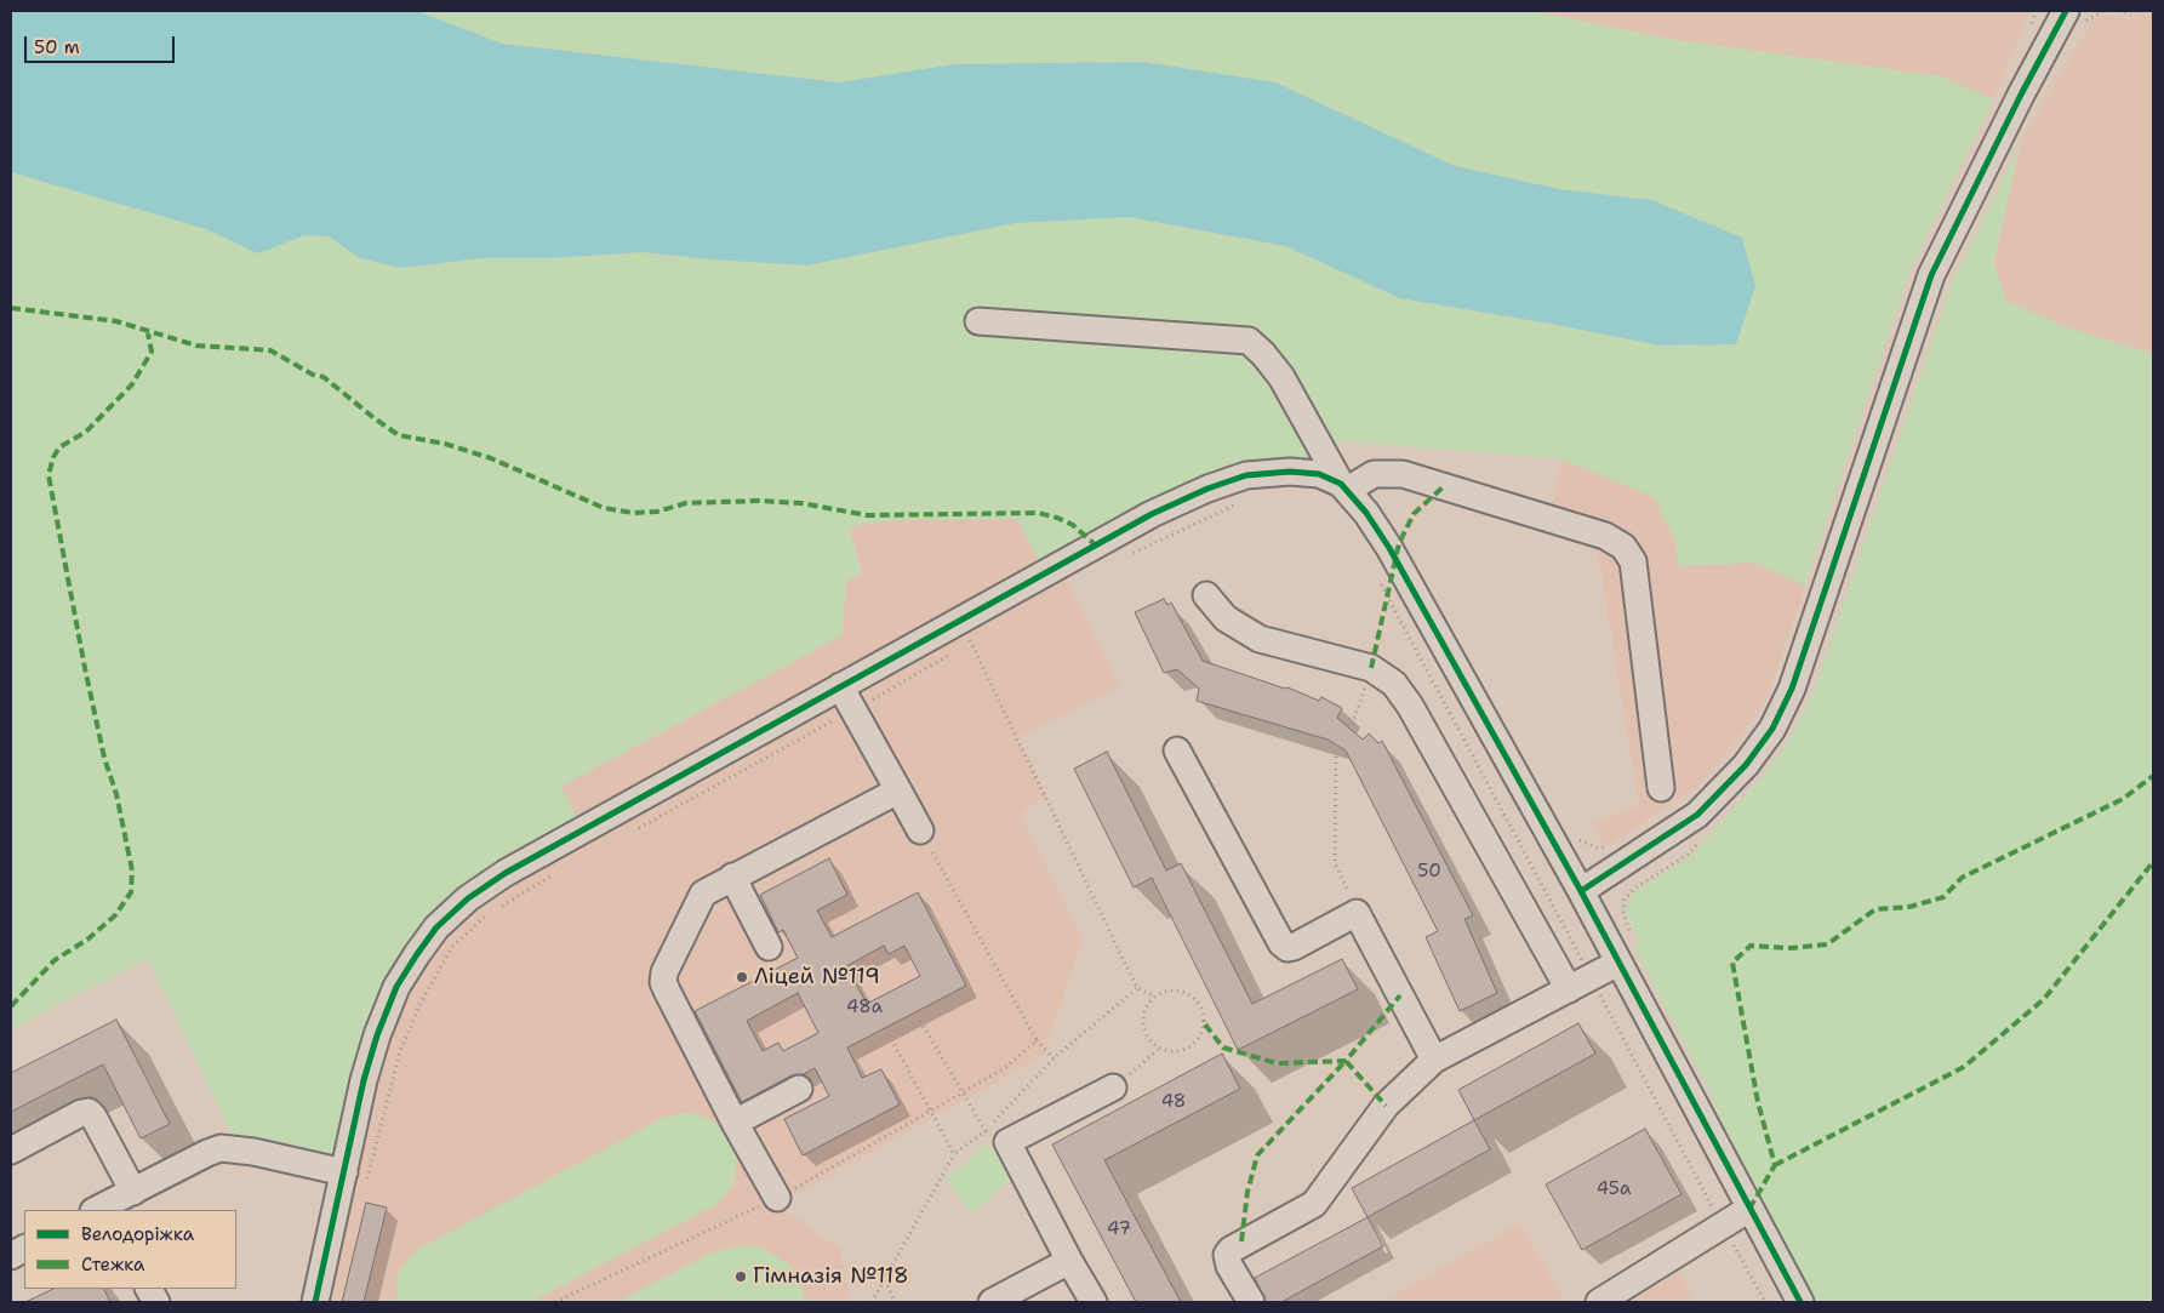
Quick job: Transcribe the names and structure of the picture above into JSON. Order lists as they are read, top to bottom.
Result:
{
  "places": ["Ліцей №119", "Гімназія №118"],
  "house_numbers": [
    "50",
    "48а",
    "48",
    "45а",
    "47"
  ],
  "legend": ["Велодоріжка", "Стежка"],
  "scale_bar": "50 m"
}
